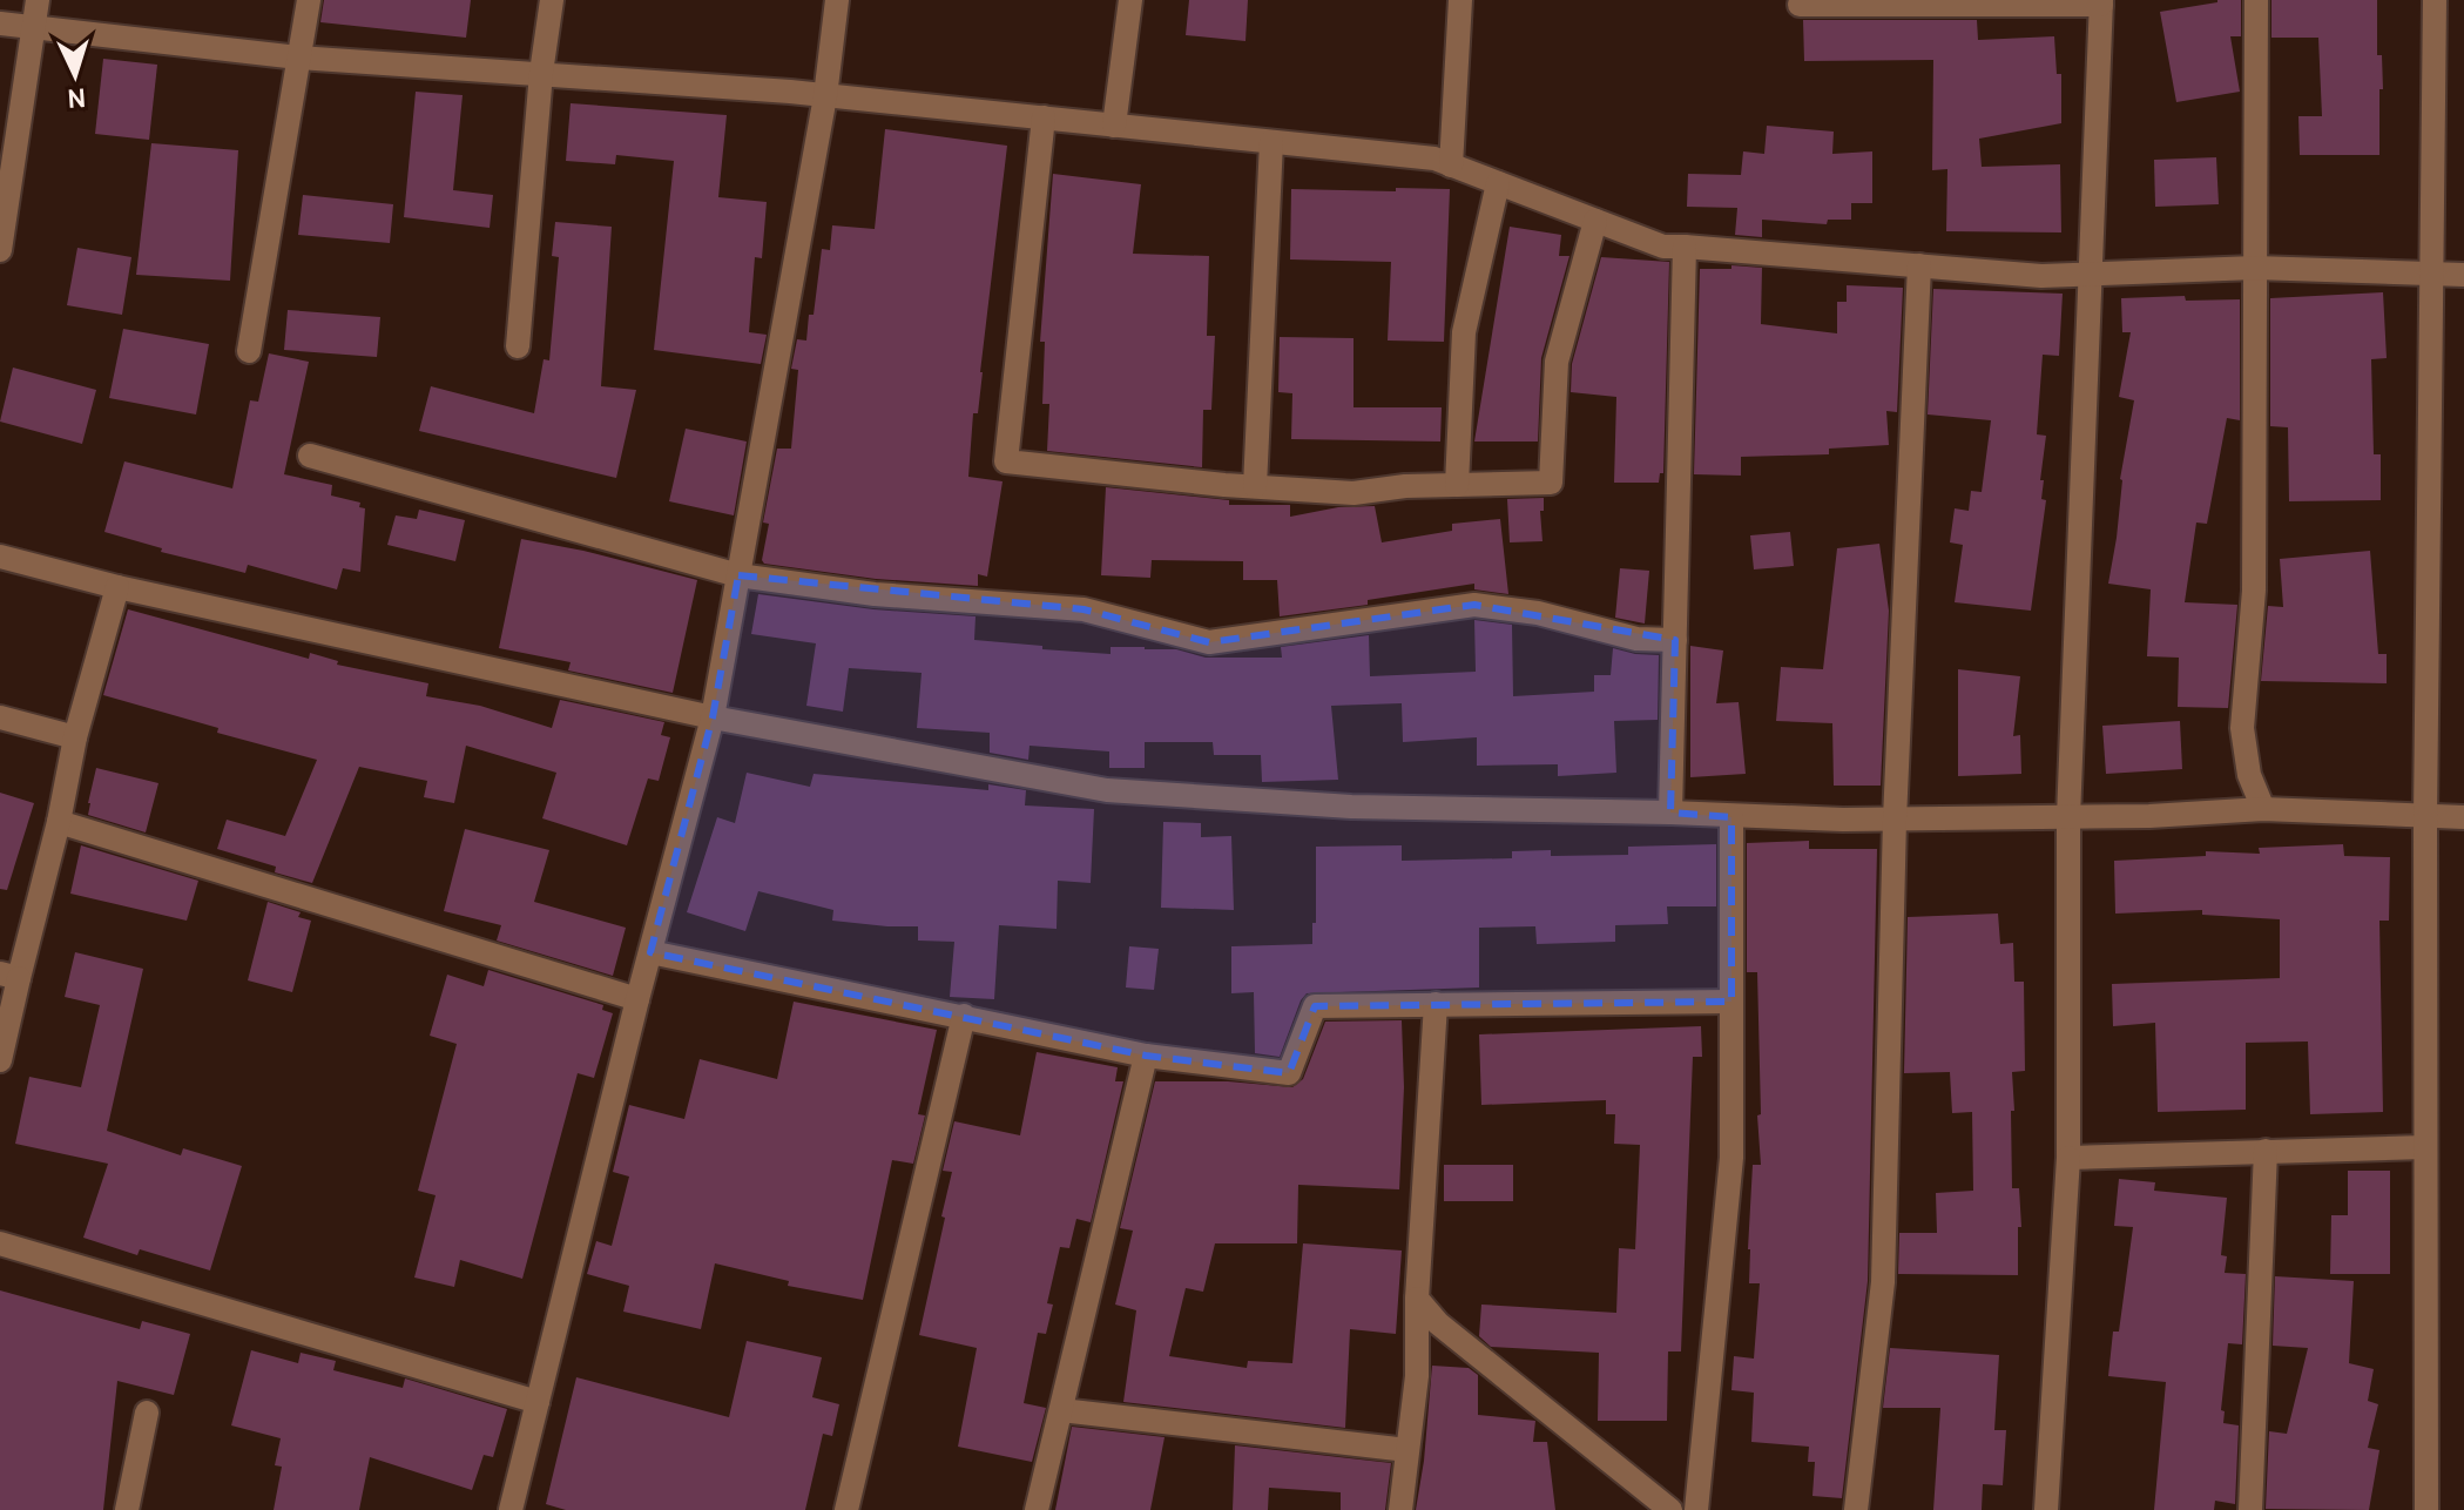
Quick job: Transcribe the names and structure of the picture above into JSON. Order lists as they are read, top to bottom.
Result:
{
  "north": "bottom"
}
